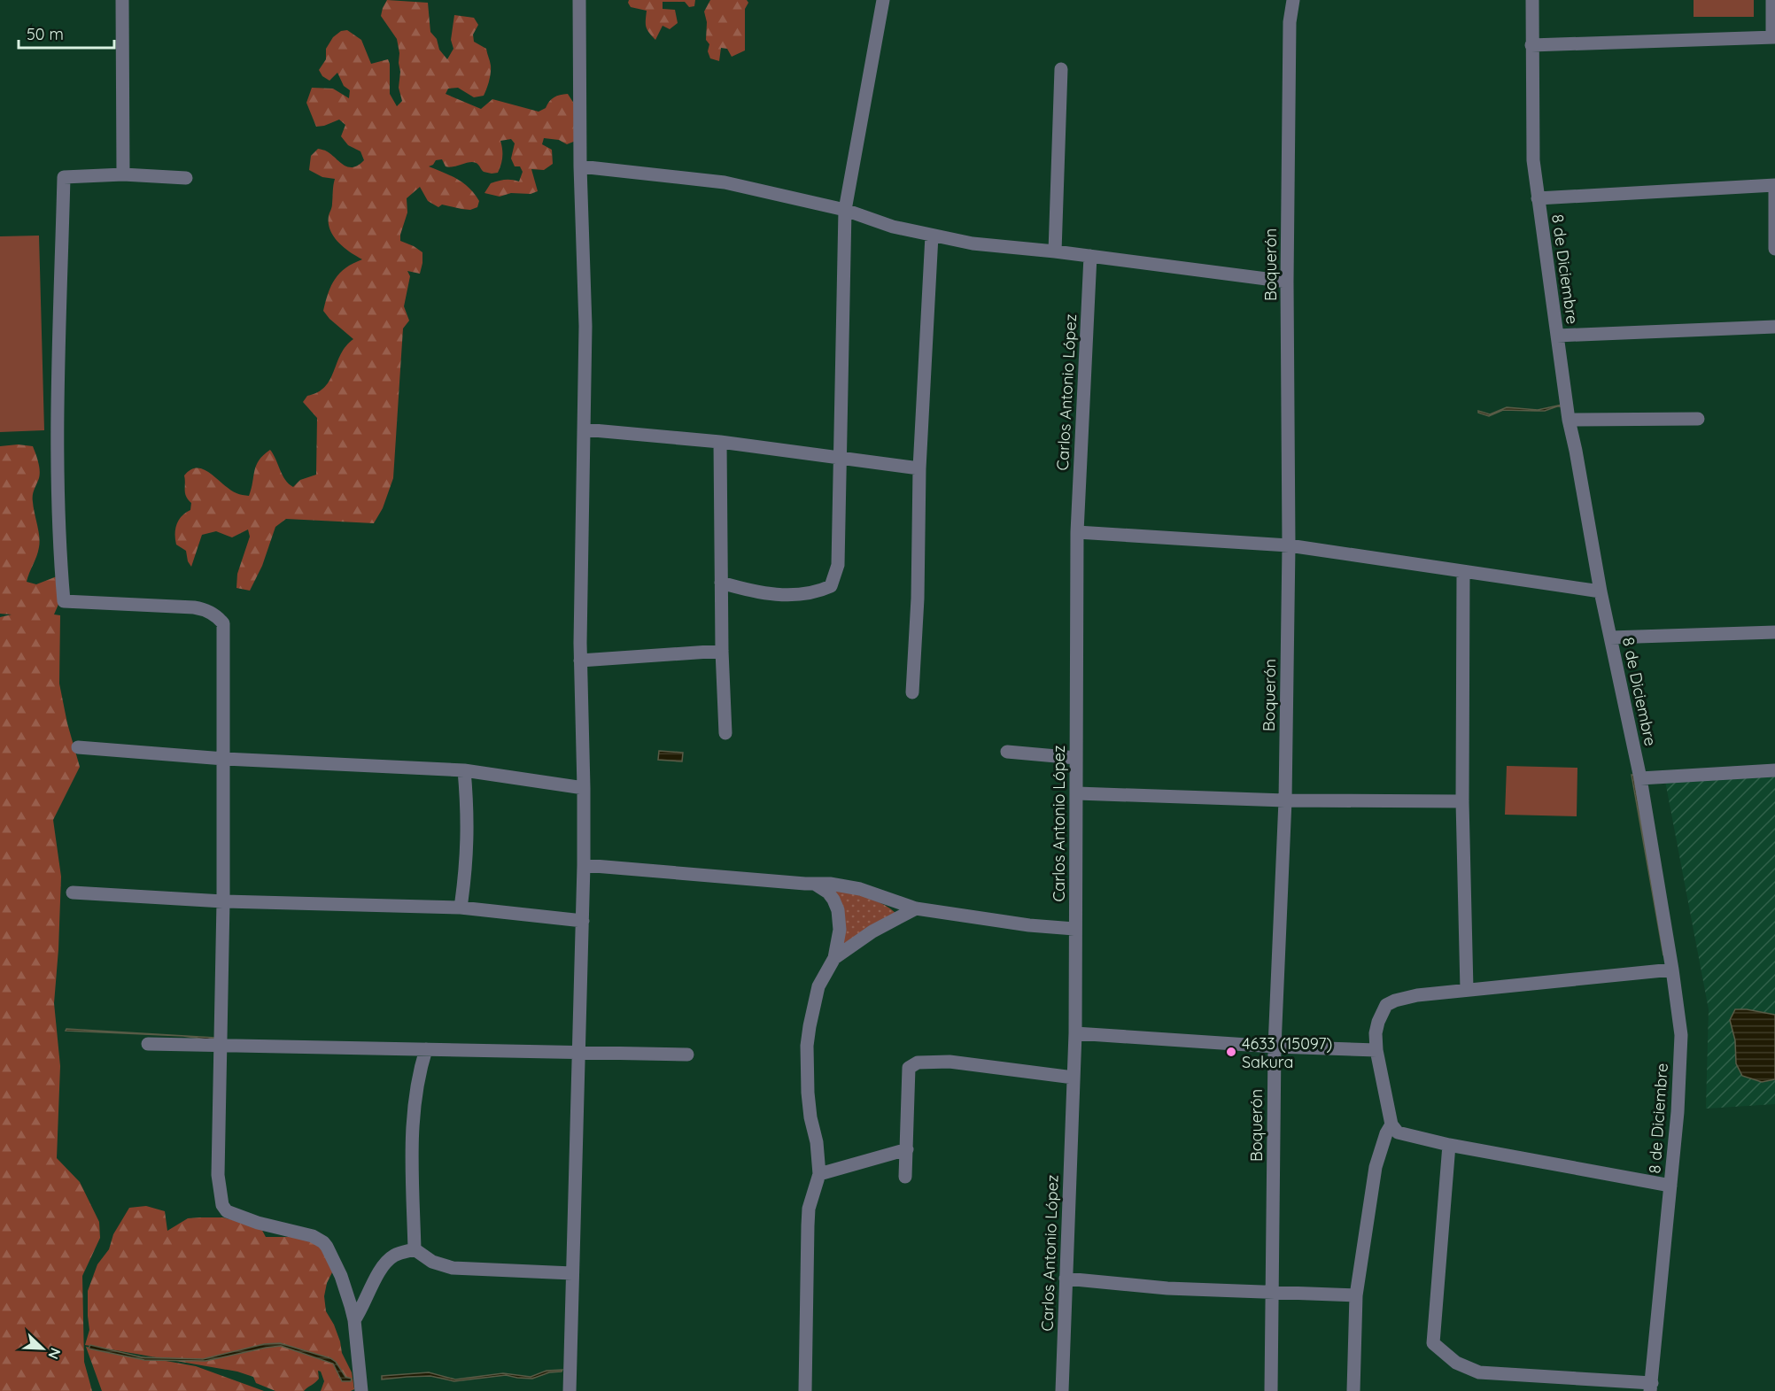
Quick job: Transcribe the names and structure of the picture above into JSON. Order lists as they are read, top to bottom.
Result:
{
  "streets": {
    "street": ["Boquerón", "8 de Diciembre", "Carlos Antonio López"]
  },
  "places": ["4633 (15097) Sakura"],
  "scale_bar": "50 m",
  "north": "bottom right"
}
